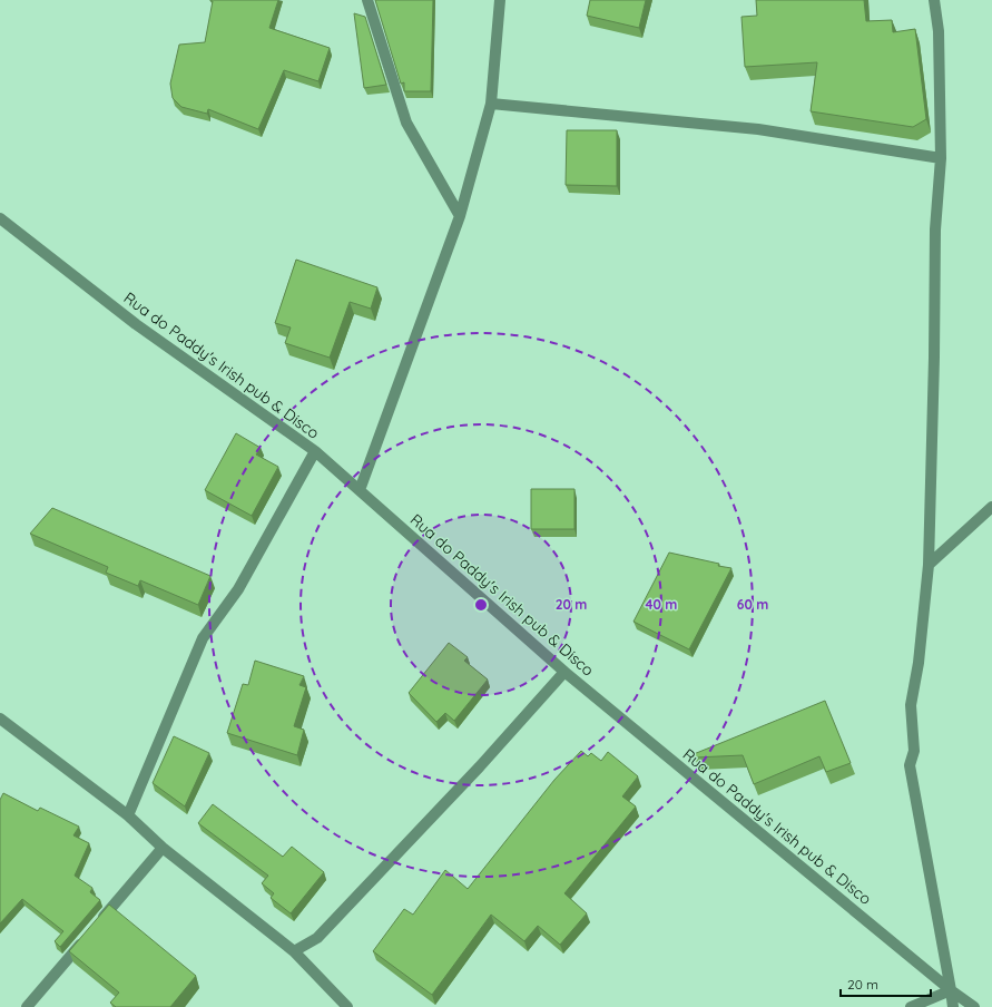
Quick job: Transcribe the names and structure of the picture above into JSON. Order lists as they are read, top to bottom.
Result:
{
  "streets": {
    "street": ["Rua do Paddy's Irish pub & Disco"]
  },
  "scale_bar": "20 m",
  "rings": ["20 m", "40 m", "60 m"]
}
